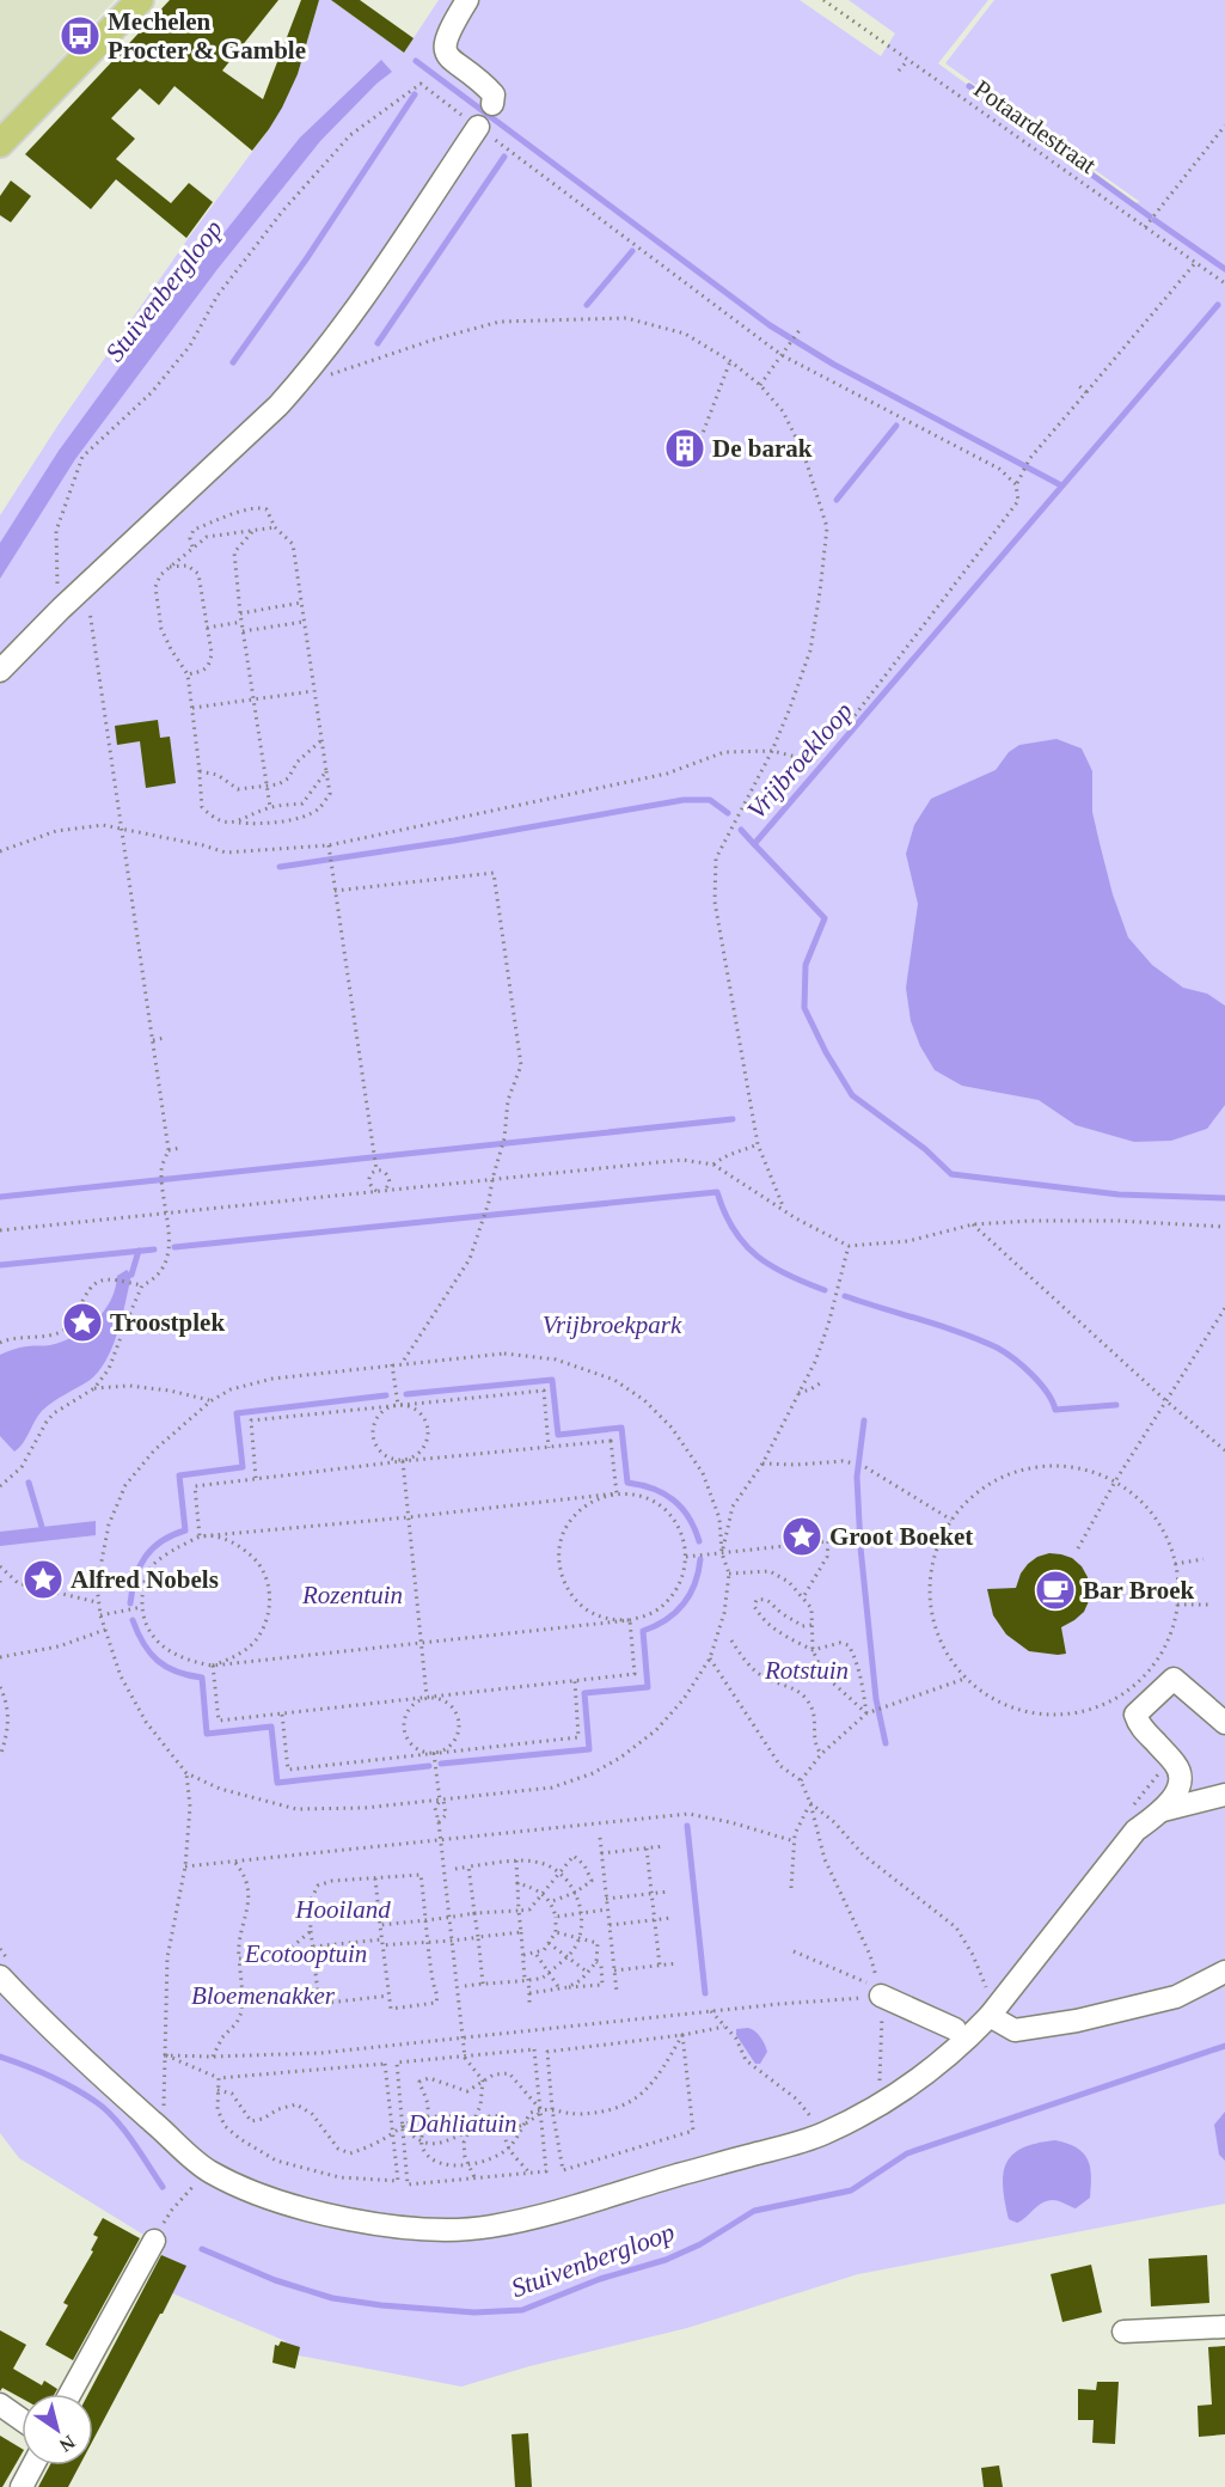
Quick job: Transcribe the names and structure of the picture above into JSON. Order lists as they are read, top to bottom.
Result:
{
  "streets": {
    "path": ["Potaardestraat"]
  },
  "water": ["Stuivenbergloop", "Vrijbroekloop"],
  "parks": [
    "Vrijbroekpark",
    "Rozentuin",
    "Rotstuin",
    "Hooiland",
    "Ecotooptuin",
    "Bloemenakker",
    "Dahliatuin"
  ],
  "places": {
    "bus stop": ["Mechelen Procter & Gamble"],
    "building": ["De barak"],
    "place": ["Troostplek", "Groot Boeket", "Alfred Nobels"],
    "cafe": ["Bar Broek"]
  },
  "north": "bottom right"
}
